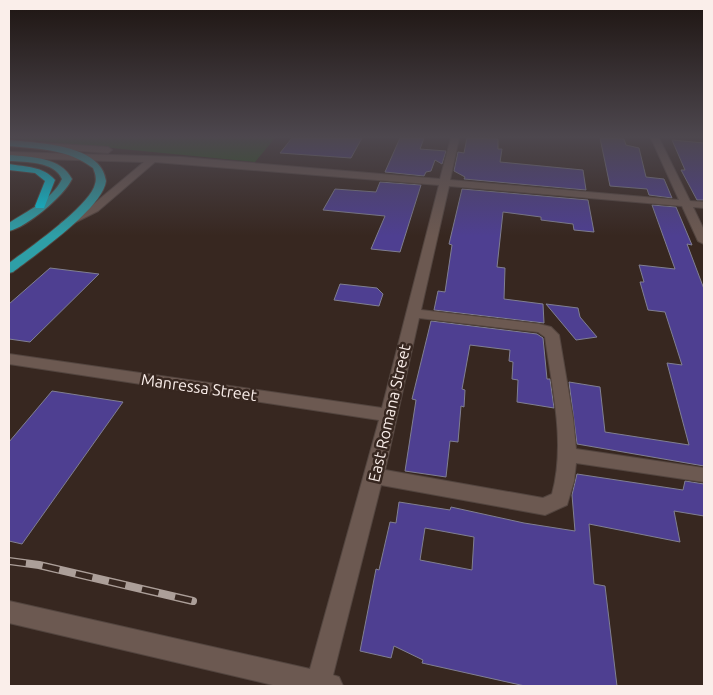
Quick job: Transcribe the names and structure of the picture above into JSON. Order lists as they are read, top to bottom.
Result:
{
  "streets": {
    "street": ["Manressa Street", "East Romana Street"]
  },
  "crossings": [
    ["Manressa Street", "East Romana Street"]
  ]
}
